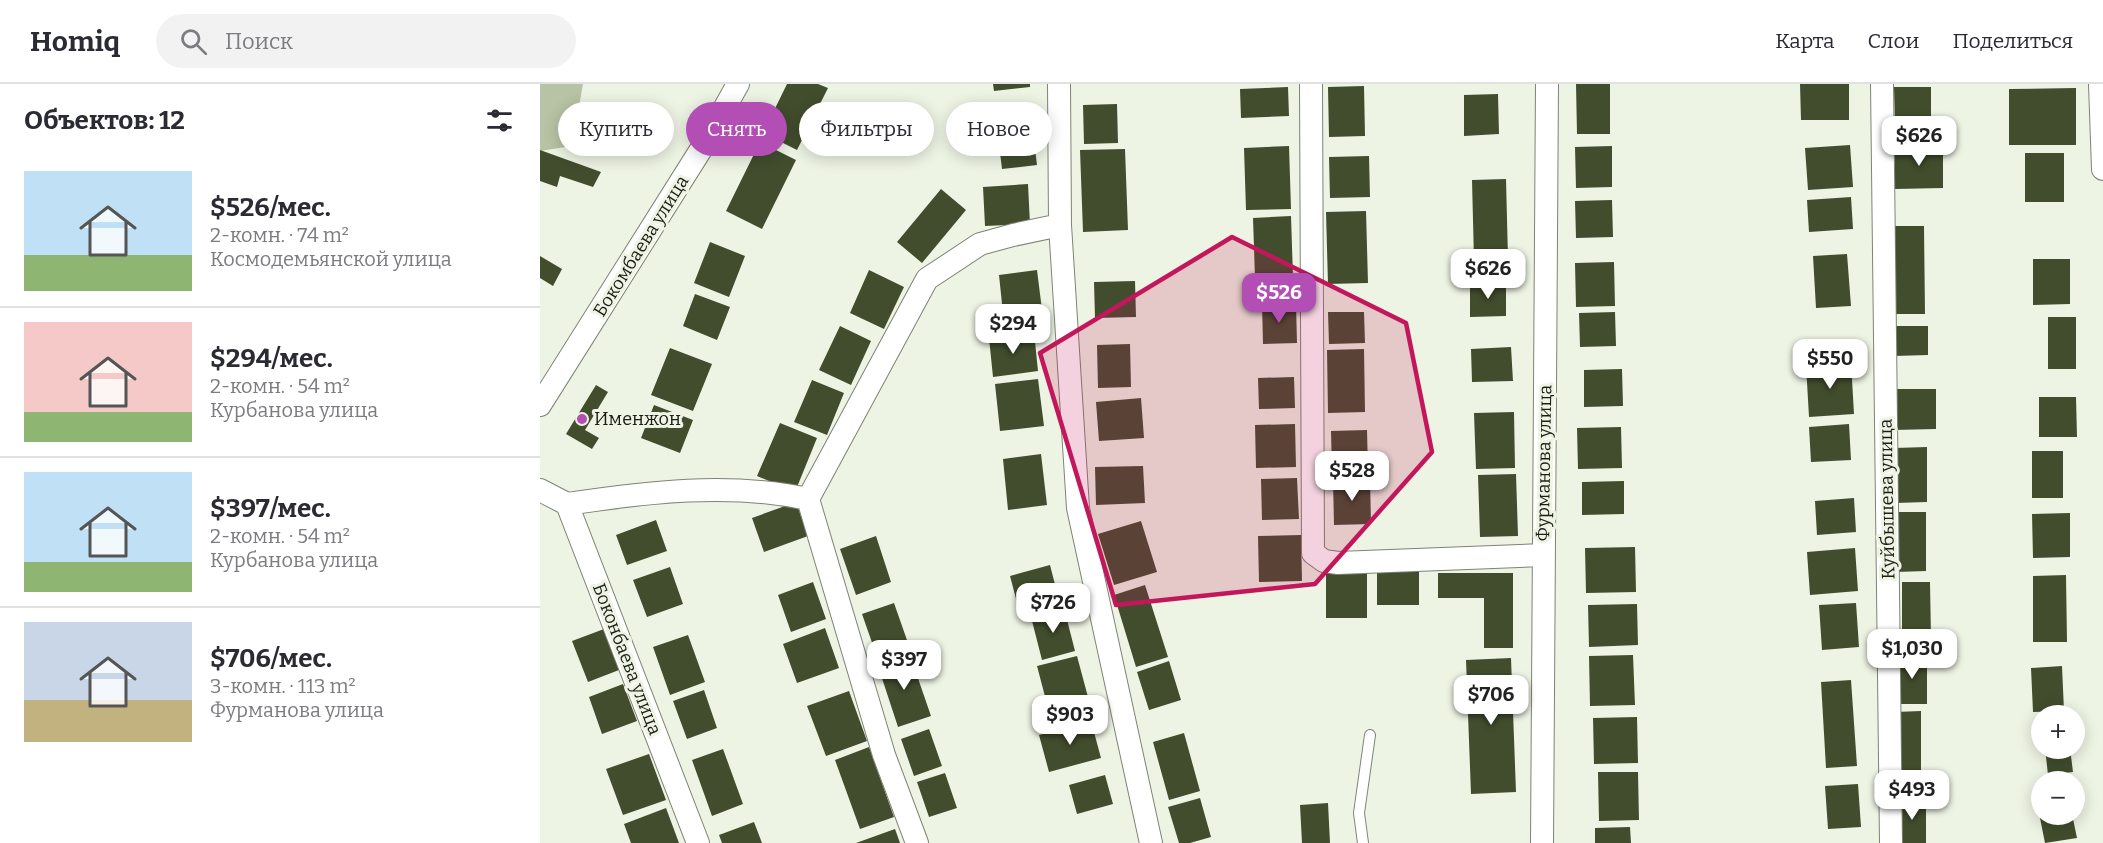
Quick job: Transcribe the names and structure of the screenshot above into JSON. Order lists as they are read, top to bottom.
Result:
{
  "streets": {
    "street": [
      "Бокомбаева улица",
      "Фурманова улица",
      "Куйбышева улица",
      "Боконбаева улица"
    ]
  },
  "places": ["Именжон"],
  "page": {
    "header": "Homiq",
    "search": "Поиск",
    "nav": ["Карта", "Слои", "Поделиться"],
    "heading": "Объектов: 12",
    "chip": [
      "Купить",
      "Снять",
      "Фильтры",
      "Новое"
    ],
    "price": [
      "$626",
      "$626",
      "$526",
      "$294",
      "$550",
      "$528",
      "$726",
      "$1,030",
      "$397",
      "$706",
      "$903",
      "$493"
    ],
    "list": [
      {
        "name": "$526/мес.",
        "note": "2-комн. · 74 m² · Космодемьянской улица"
      },
      {
        "name": "$294/мес.",
        "note": "2-комн. · 54 m² · Курбанова улица"
      },
      {
        "name": "$397/мес.",
        "note": "2-комн. · 54 m² · Курбанова улица"
      },
      {
        "name": "$706/мес.",
        "note": "3-комн. · 113 m² · Фурманова улица"
      }
    ],
    "map_buttons": ["+", "−"]
  }
}
